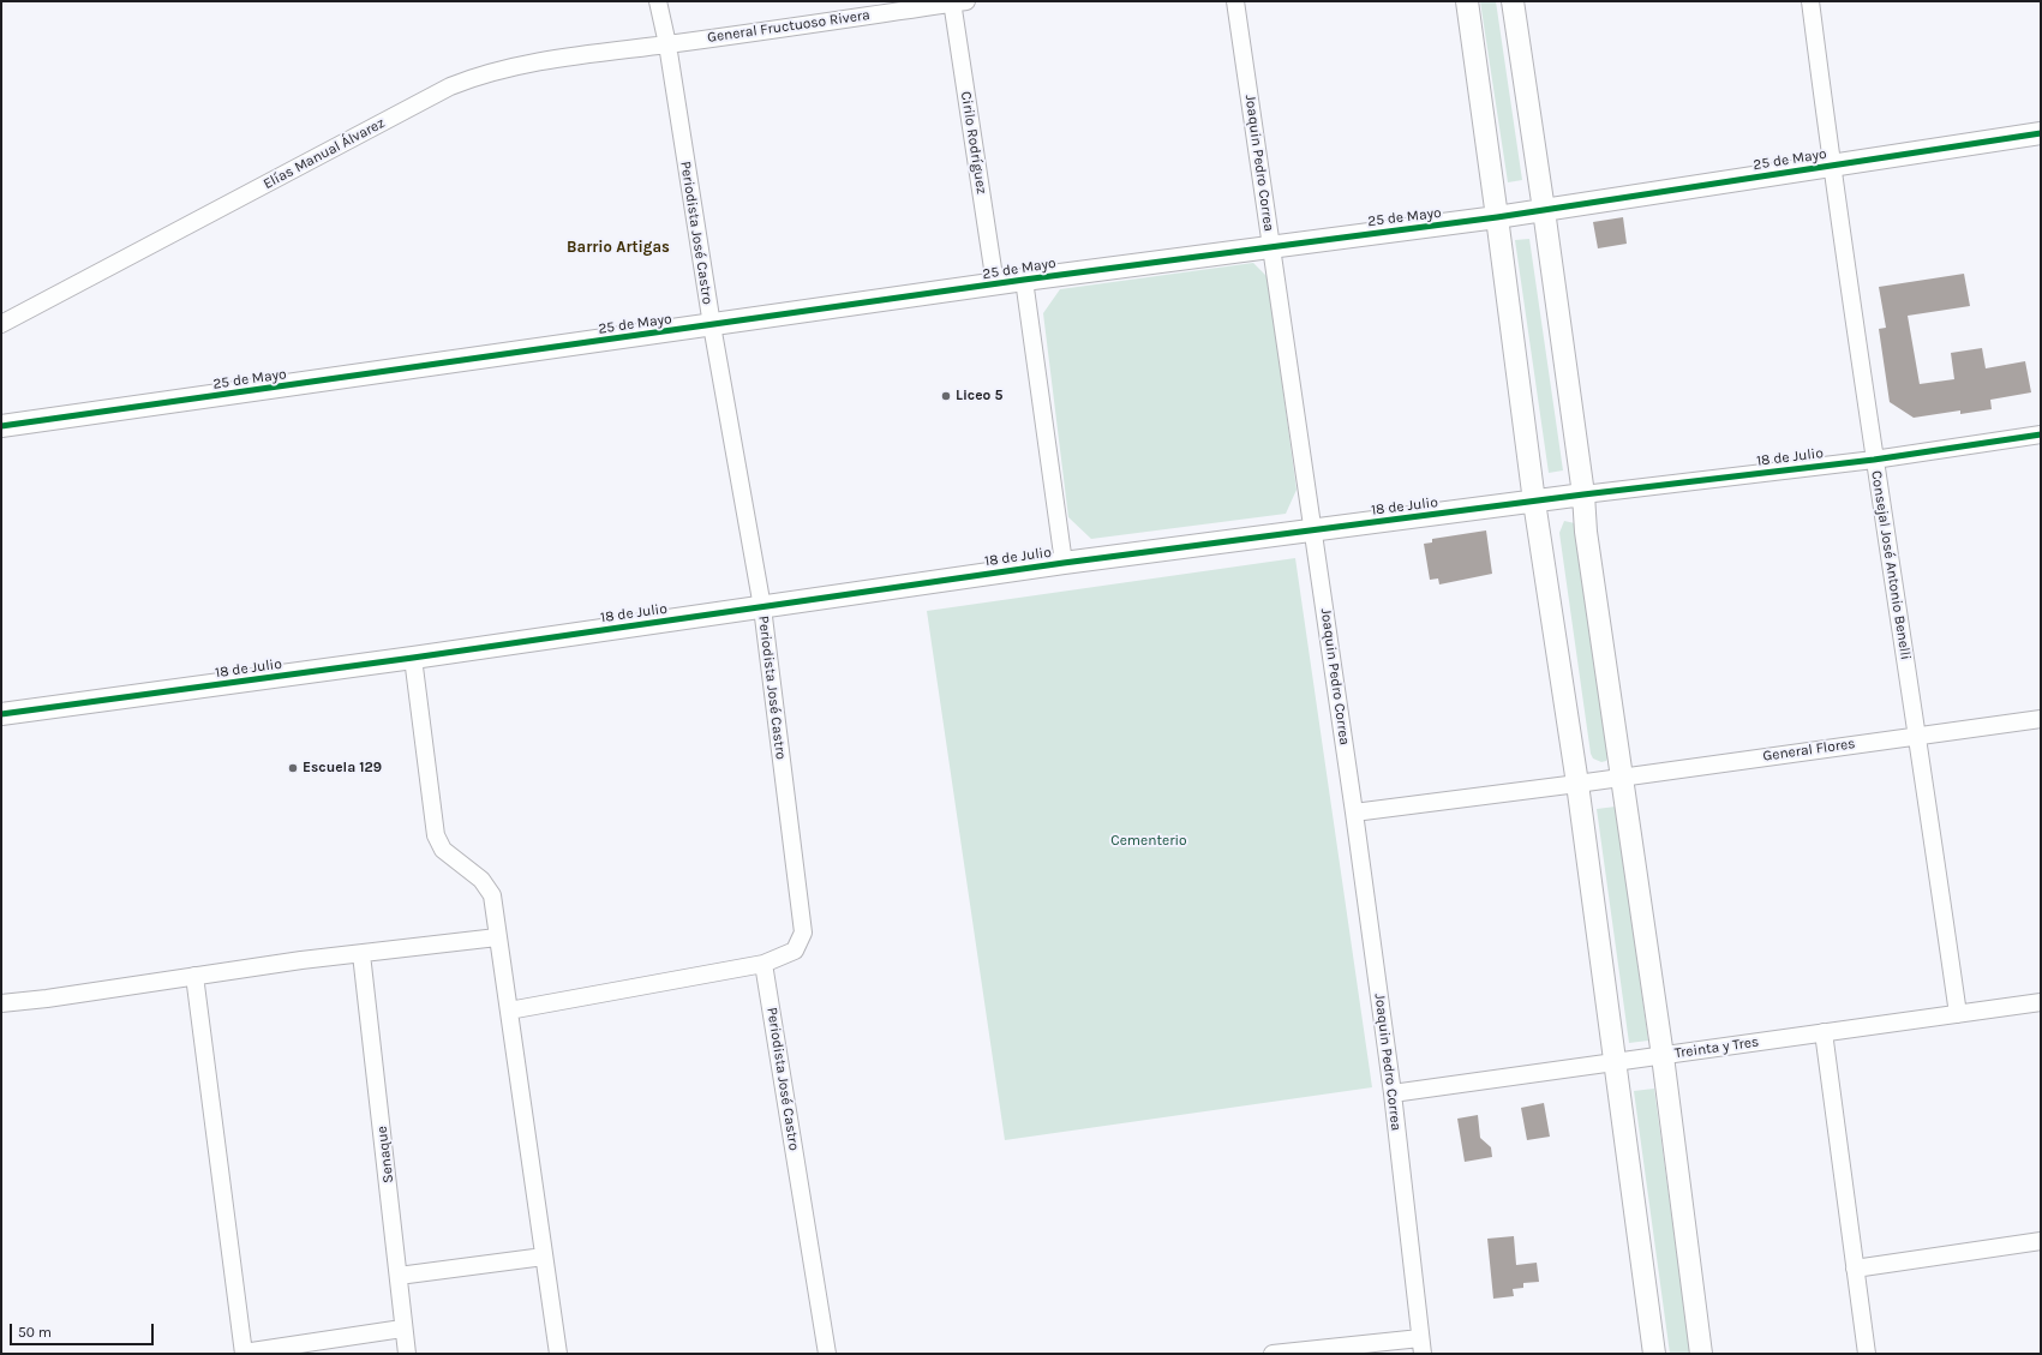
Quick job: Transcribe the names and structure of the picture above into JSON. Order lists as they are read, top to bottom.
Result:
{
  "streets": {
    "street": [
      "General Fructuoso Rivera",
      "Cirilo Rodríguez",
      "Elías Manual Álvarez",
      "25 de Mayo",
      "Joaquin Pedro Correa",
      "Periodista José Castro",
      "18 de Julio",
      "Consejal José Antonio Benelli",
      "General Flores",
      "Treinta y Tres",
      "Senaque"
    ]
  },
  "crossings": [
    ["General Fructuoso Rivera", "Cirilo Rodríguez"],
    ["General Fructuoso Rivera", "Elías Manual Álvarez"],
    ["General Fructuoso Rivera", "Periodista José Castro"],
    ["Cirilo Rodríguez", "25 de Mayo"],
    ["Elías Manual Álvarez", "Periodista José Castro"],
    ["25 de Mayo", "Joaquin Pedro Correa"],
    ["25 de Mayo", "Periodista José Castro"],
    ["25 de Mayo", "Consejal José Antonio Benelli"],
    ["Joaquin Pedro Correa", "18 de Julio"],
    ["Joaquin Pedro Correa", "General Flores"],
    ["Joaquin Pedro Correa", "Treinta y Tres"],
    ["Periodista José Castro", "18 de Julio"],
    ["18 de Julio", "Consejal José Antonio Benelli"],
    ["Consejal José Antonio Benelli", "General Flores"],
    ["Consejal José Antonio Benelli", "Treinta y Tres"]
  ],
  "districts": ["Barrio Artigas"],
  "parks": ["Cementerio"],
  "places": ["Liceo 5", "Escuela 129"],
  "scale_bar": "50 m"
}
